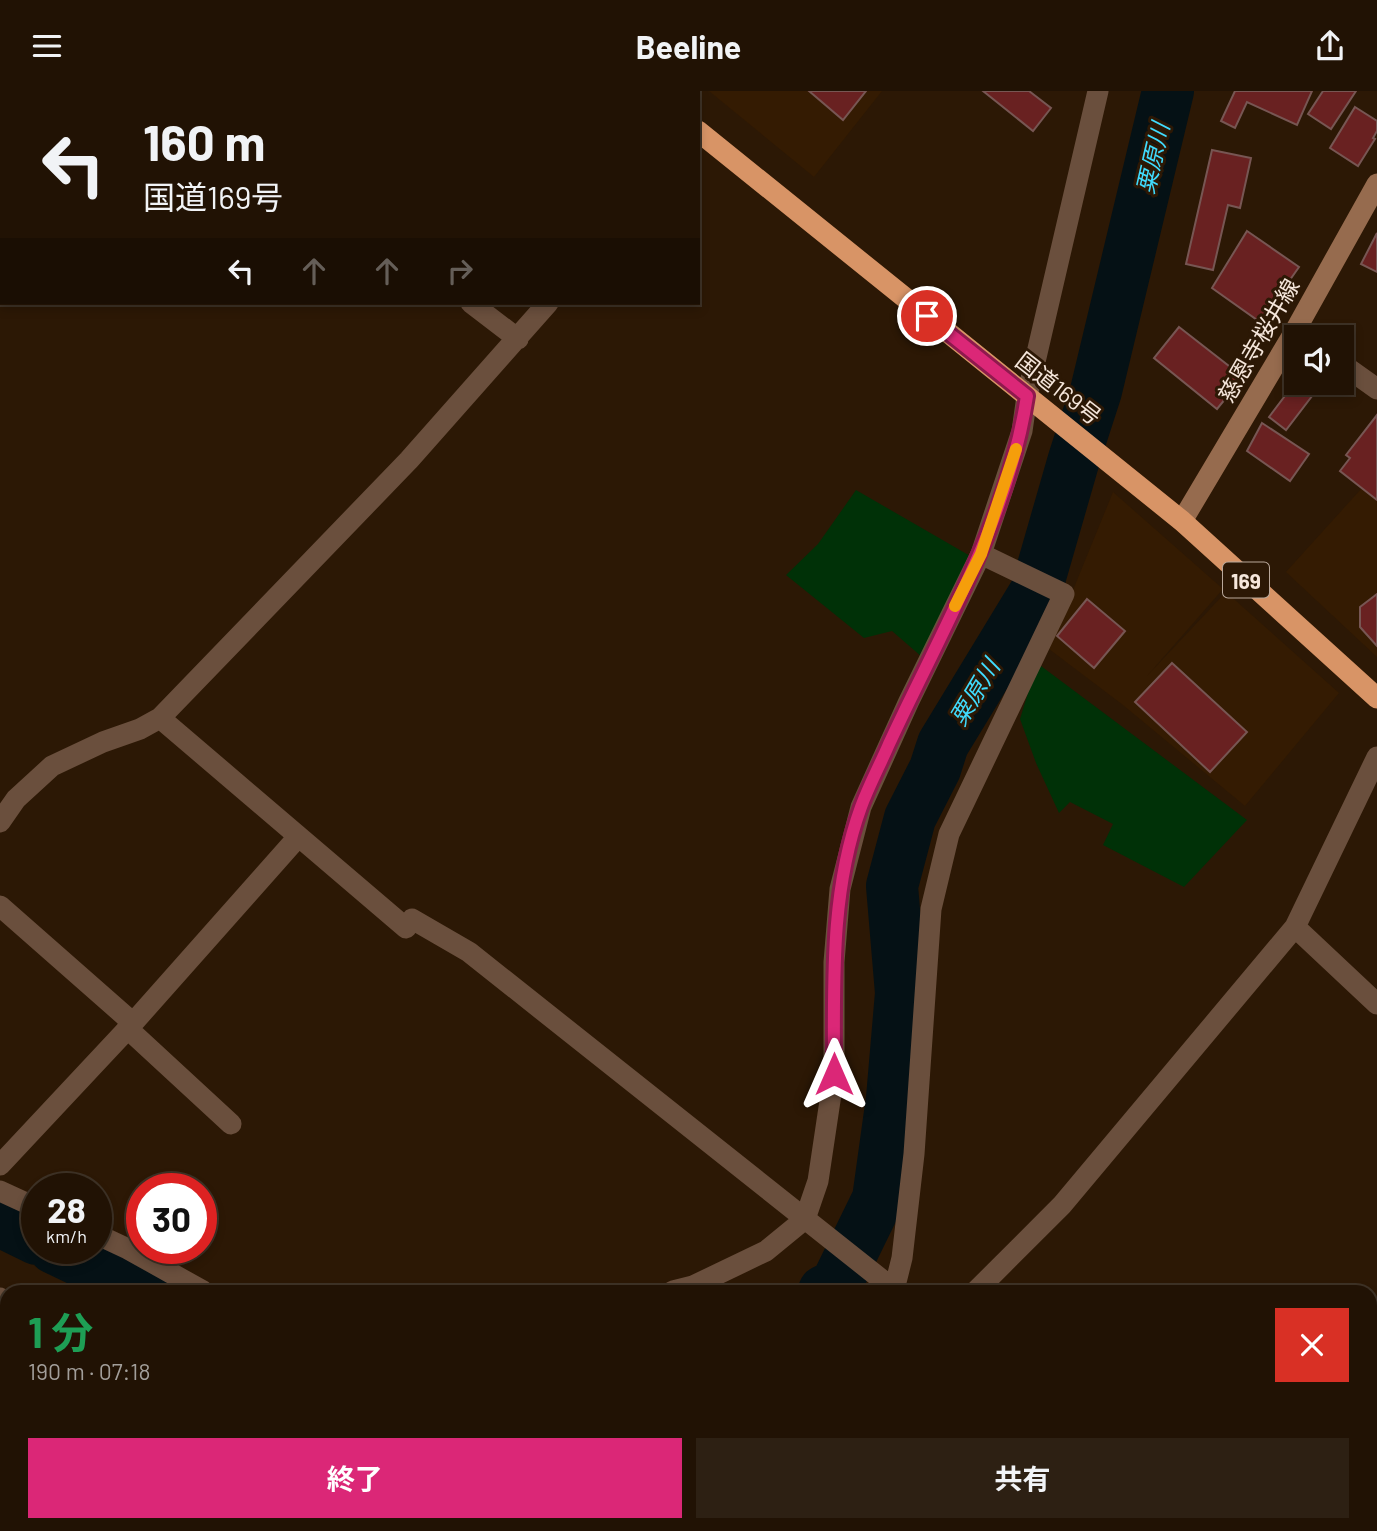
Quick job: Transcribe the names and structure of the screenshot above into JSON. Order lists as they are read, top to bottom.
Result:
{
  "streets": {
    "highway": ["国道169号", "169"],
    "main road": ["慈恩寺桜井線"]
  },
  "crossings": [
    ["慈恩寺桜井線", "国道169号"]
  ],
  "water": ["粟原川"],
  "page": {
    "header": "Beeline",
    "turn": ["160 m", "国道169号"],
    "speed": "28 km/h",
    "limit": "30",
    "heading": ["1 分", "190 m · 07:18"],
    "buttons": ["終了", "共有"]
  }
}
